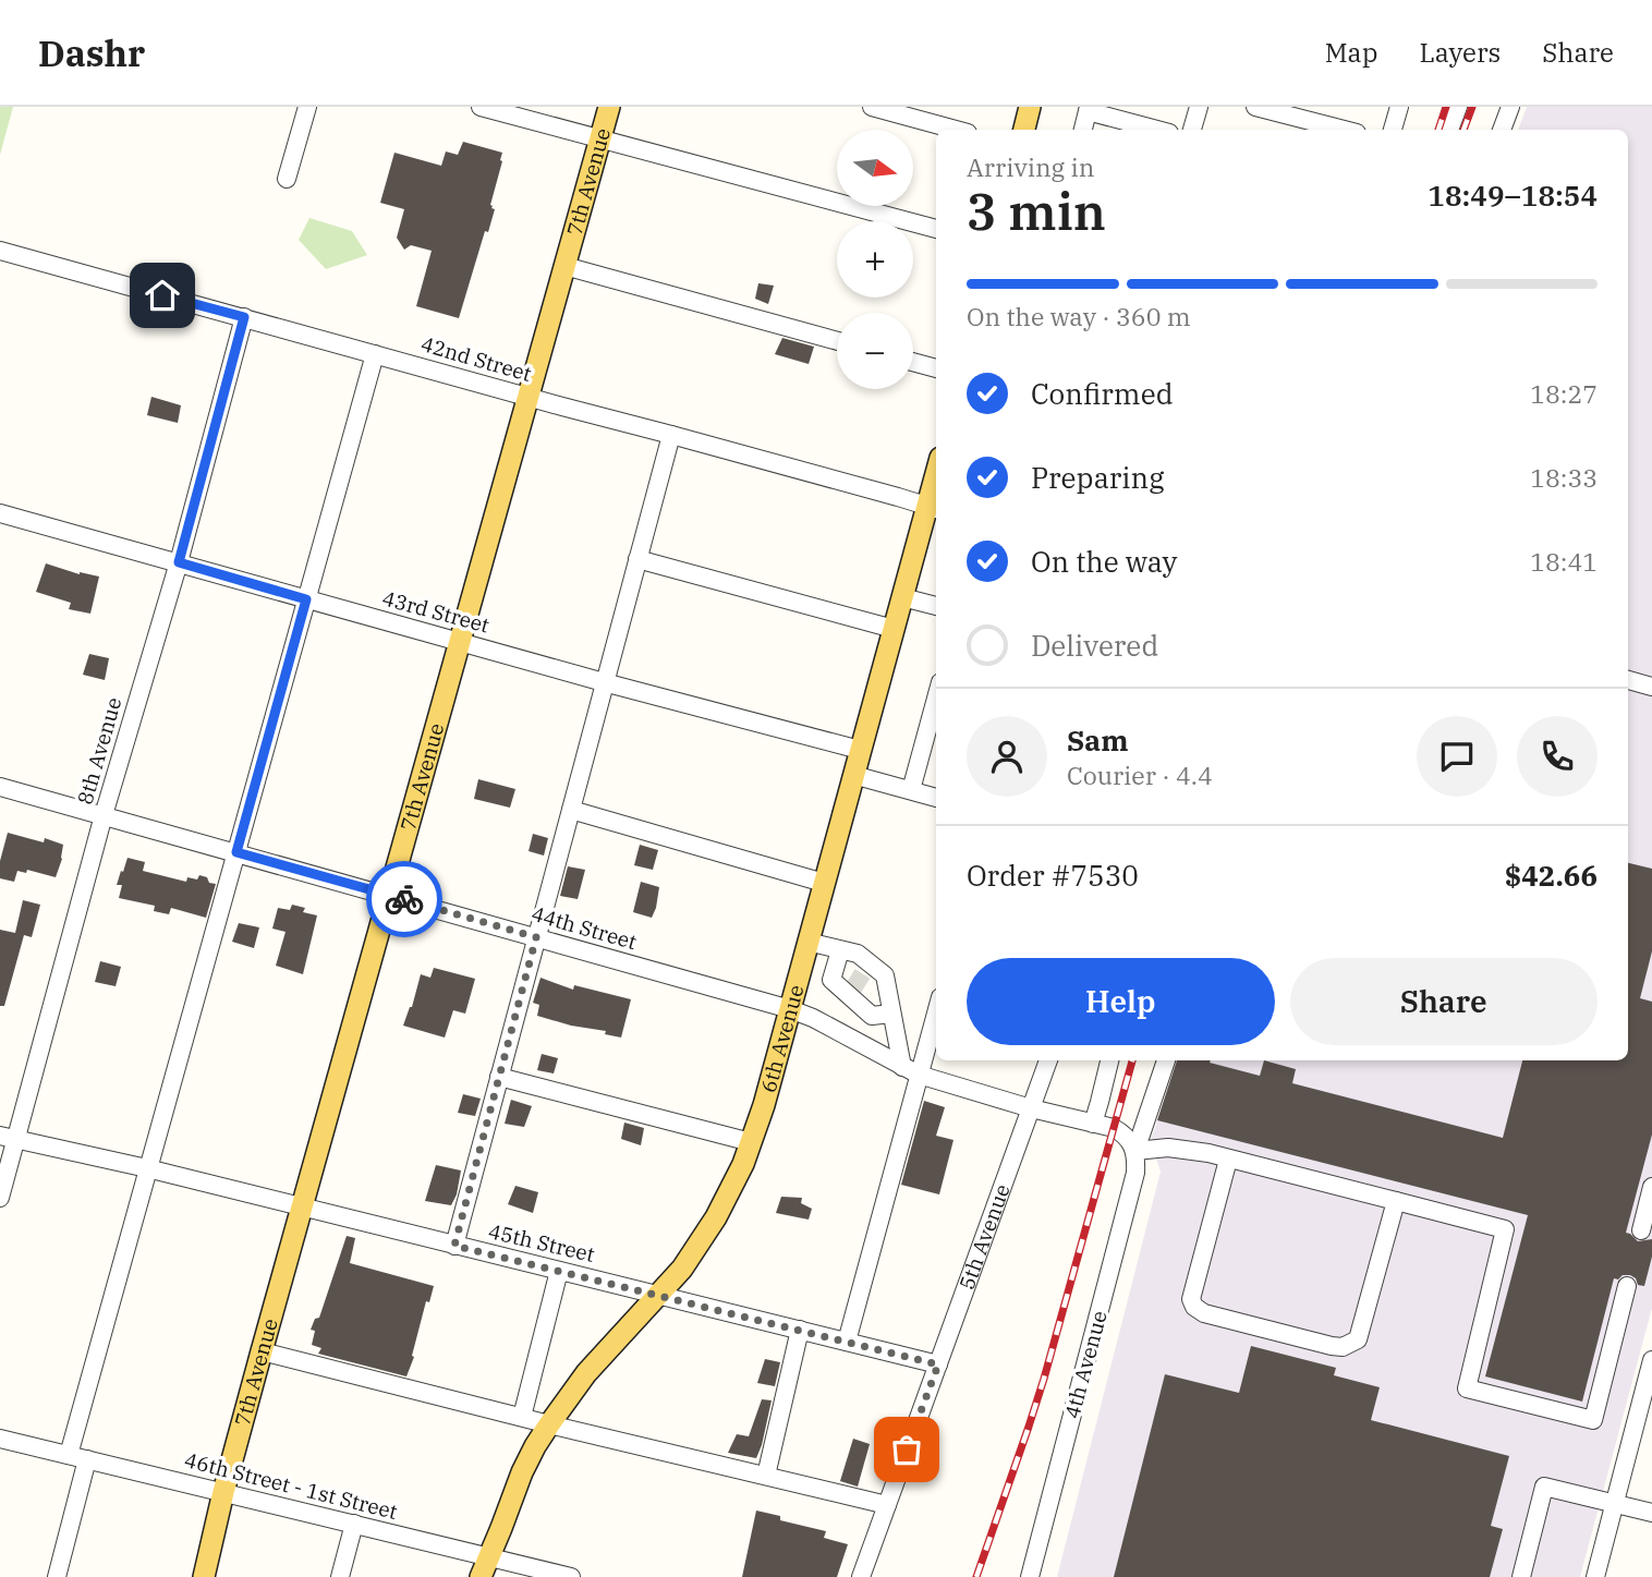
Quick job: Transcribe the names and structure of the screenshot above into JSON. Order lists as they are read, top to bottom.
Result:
{
  "streets": {
    "main road": ["7th Avenue", "6th Avenue"],
    "street": [
      "42nd Street",
      "43rd Street",
      "8th Avenue",
      "44th Street",
      "5th Avenue",
      "45th Street",
      "4th Avenue",
      "46th Street - 1st Street"
    ]
  },
  "crossings": [
    ["7th Avenue", "42nd Street"],
    ["7th Avenue", "43rd Street"],
    ["7th Avenue", "44th Street"],
    ["7th Avenue", "45th Street"],
    ["7th Avenue", "46th Street - 1st Street"],
    ["42nd Street", "8th Avenue"],
    ["42nd Street", "6th Avenue"],
    ["43rd Street", "8th Avenue"],
    ["43rd Street", "6th Avenue"],
    ["8th Avenue", "44th Street"],
    ["8th Avenue", "45th Street"],
    ["44th Street", "6th Avenue"],
    ["44th Street", "5th Avenue"],
    ["44th Street", "4th Avenue"],
    ["6th Avenue", "45th Street"],
    ["6th Avenue", "46th Street - 1st Street"],
    ["5th Avenue", "45th Street"]
  ],
  "north": "right",
  "page": {
    "header": "Dashr",
    "nav": ["Map", "Layers", "Share"],
    "map_buttons": ["+", "−"],
    "heading": ["3 min", "Arriving in", "18:49–18:54"],
    "panel": [
      "Sam",
      "Courier · 4.4",
      "Order #7530",
      "$42.66"
    ],
    "bar": "On the way · 360 m",
    "list": [
      ["Confirmed", "18:27"],
      ["Preparing", "18:33"],
      ["On the way", "18:41"],
      "Delivered"
    ],
    "buttons": ["Help", "Share"]
  }
}
